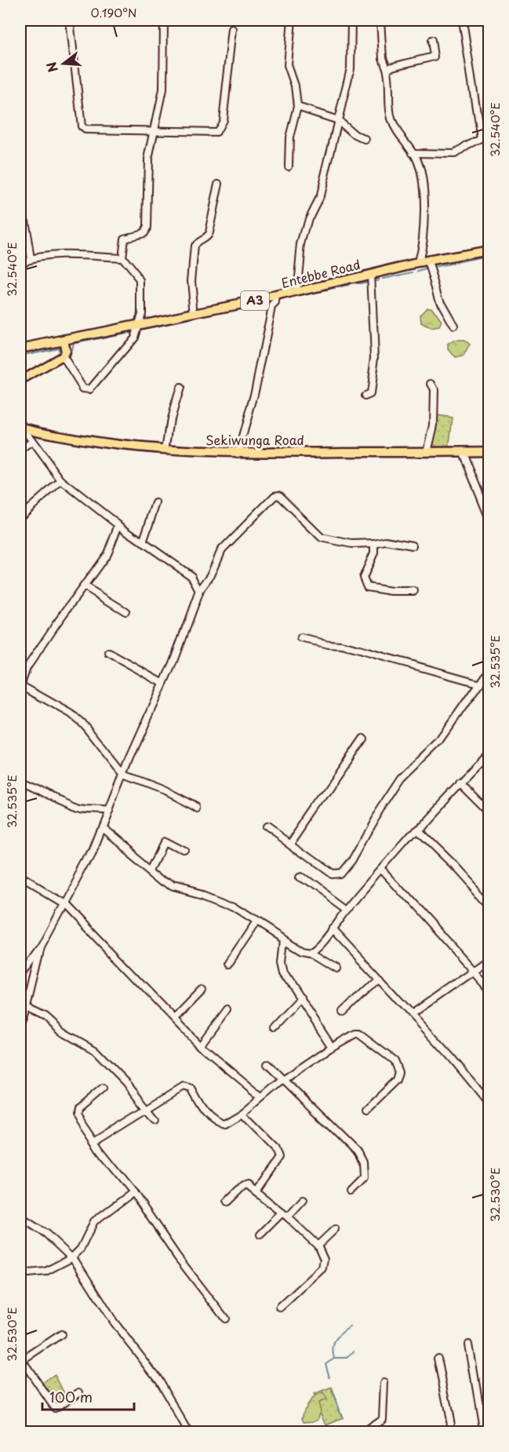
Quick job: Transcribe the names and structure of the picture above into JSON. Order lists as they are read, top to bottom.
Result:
{
  "streets": {
    "main road": ["Entebbe Road", "A3", "Sekiwunga Road"]
  },
  "scale_bar": "100 m",
  "north": "left",
  "coordinates": [
    "0.190°N",
    "32.540°E",
    "32.535°E",
    "32.530°E"
  ]
}
